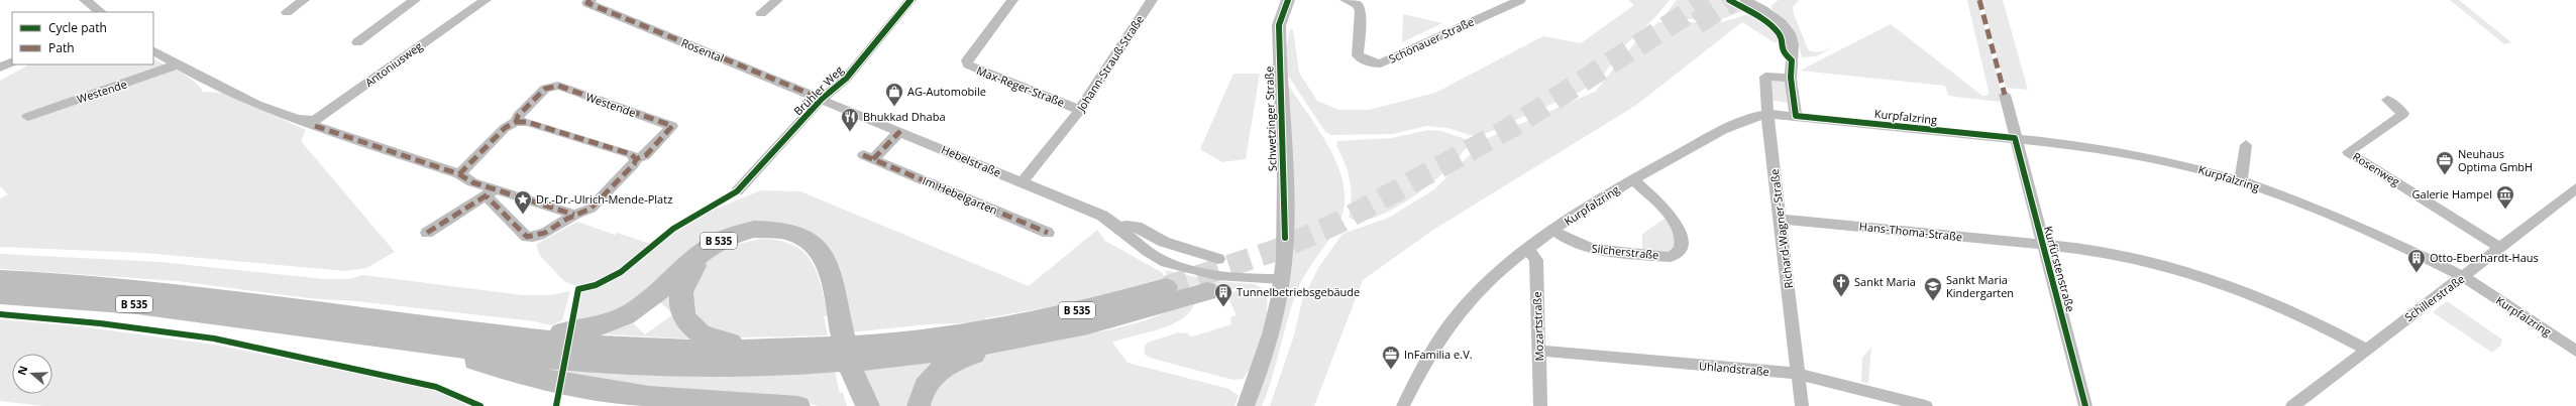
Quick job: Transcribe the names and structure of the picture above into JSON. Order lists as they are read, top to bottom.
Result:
{
  "streets": {
    "highway": ["B 535"],
    "street": [
      "Schönauer Straße",
      "Rosental",
      "Johann-Strauß-Straße",
      "Antoniusweg",
      "Max-Reger-Straße",
      "Brühler Weg",
      "Westende",
      "Kurpfalzring",
      "Schwetzinger Straße",
      "Hebelstraße",
      "Rosenweg",
      "Im Hebelgarten",
      "Richard-Wagner-Straße",
      "Hans-Thoma-Straße",
      "Silcherstraße",
      "Kurfürstenstraße",
      "Schillerstraße",
      "Mozartstraße",
      "Uhlandstraße"
    ]
  },
  "crossings": [
    ["Rosental", "Brühler Weg"],
    ["Rosental", "Hebelstraße"],
    ["Johann-Strauß-Straße", "Max-Reger-Straße"],
    ["Johann-Strauß-Straße", "Hebelstraße"],
    ["Antoniusweg", "Westende"],
    ["Brühler Weg", "Hebelstraße"],
    ["Kurpfalzring", "Richard-Wagner-Straße"],
    ["Kurpfalzring", "Silcherstraße"],
    ["Kurpfalzring", "Kurfürstenstraße"],
    ["Kurpfalzring", "Schillerstraße"],
    ["Kurpfalzring", "Mozartstraße"],
    ["Schwetzinger Straße", "Hebelstraße"],
    ["Hebelstraße", "Im Hebelgarten"],
    ["Rosenweg", "Schillerstraße"],
    ["Richard-Wagner-Straße", "Hans-Thoma-Straße"],
    ["Richard-Wagner-Straße", "Uhlandstraße"],
    ["Hans-Thoma-Straße", "Kurfürstenstraße"],
    ["Hans-Thoma-Straße", "Schillerstraße"],
    ["Mozartstraße", "Uhlandstraße"]
  ],
  "places": {
    "shop": ["AG-Automobile"],
    "restaurant": ["Bhukkad Dhaba"],
    "office": ["Neuhaus Optima GmbH", "InFamilia e.V."],
    "museum": ["Galerie Hampel"],
    "place": ["Dr.-Dr.-Ulrich-Mende-Platz"],
    "building": ["Otto-Eberhardt-Haus", "Tunnelbetriebsgebäude"],
    "church": ["Sankt Maria"],
    "school or university": ["Sankt Maria Kindergarten"]
  },
  "legend": ["Cycle path", "Path"],
  "north": "left"
}
